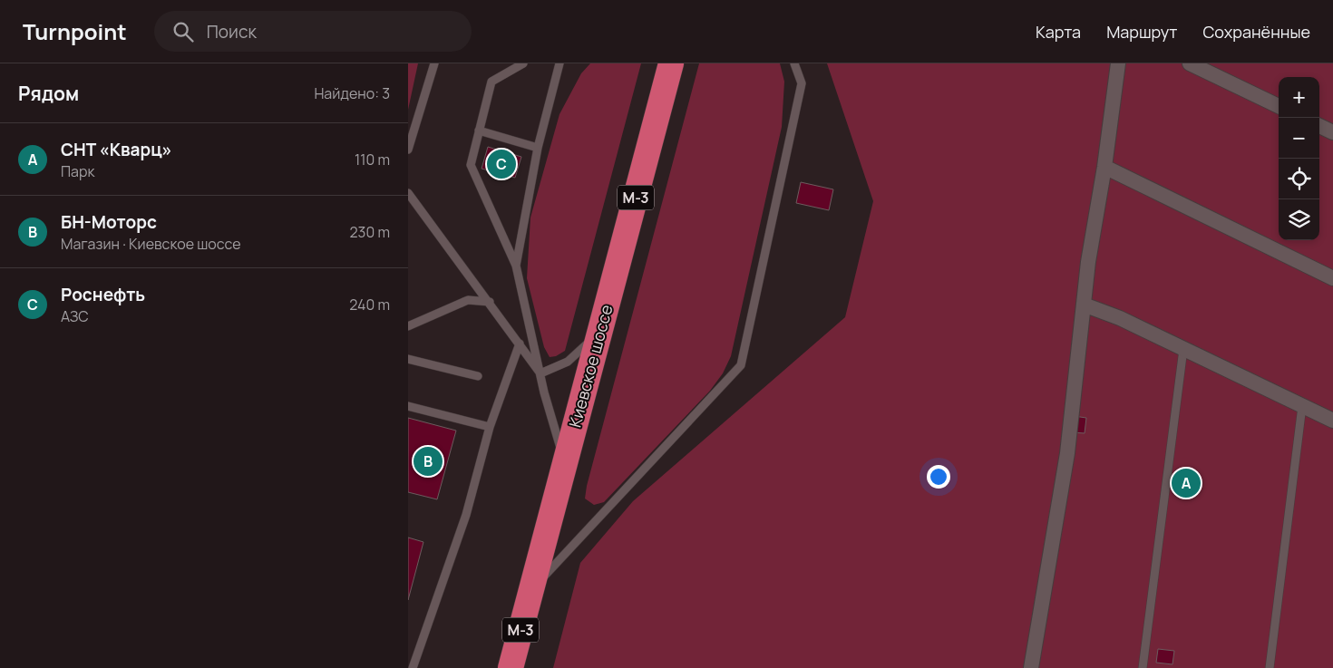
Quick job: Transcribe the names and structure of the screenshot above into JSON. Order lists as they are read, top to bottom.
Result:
{
  "streets": {
    "highway": ["М-3", "Киевское шоссе"]
  },
  "page": {
    "header": "Turnpoint",
    "search": "Поиск",
    "nav": ["Карта", "Маршрут", "Сохранённые"],
    "heading": ["Рядом", "Найдено: 3"],
    "map_buttons": ["+", "−"],
    "list": [
      {
        "mark": "A",
        "name": "СНТ «Кварц»",
        "note": "Парк",
        "value": "110 m"
      },
      {
        "mark": "B",
        "name": "БН-Моторс",
        "note": "Магазин · Киевское шоссе",
        "value": "230 m"
      },
      {
        "mark": "C",
        "name": "Роснефть",
        "note": "АЗС",
        "value": "240 m"
      }
    ],
    "pins": ["C", "B", "A"]
  }
}
